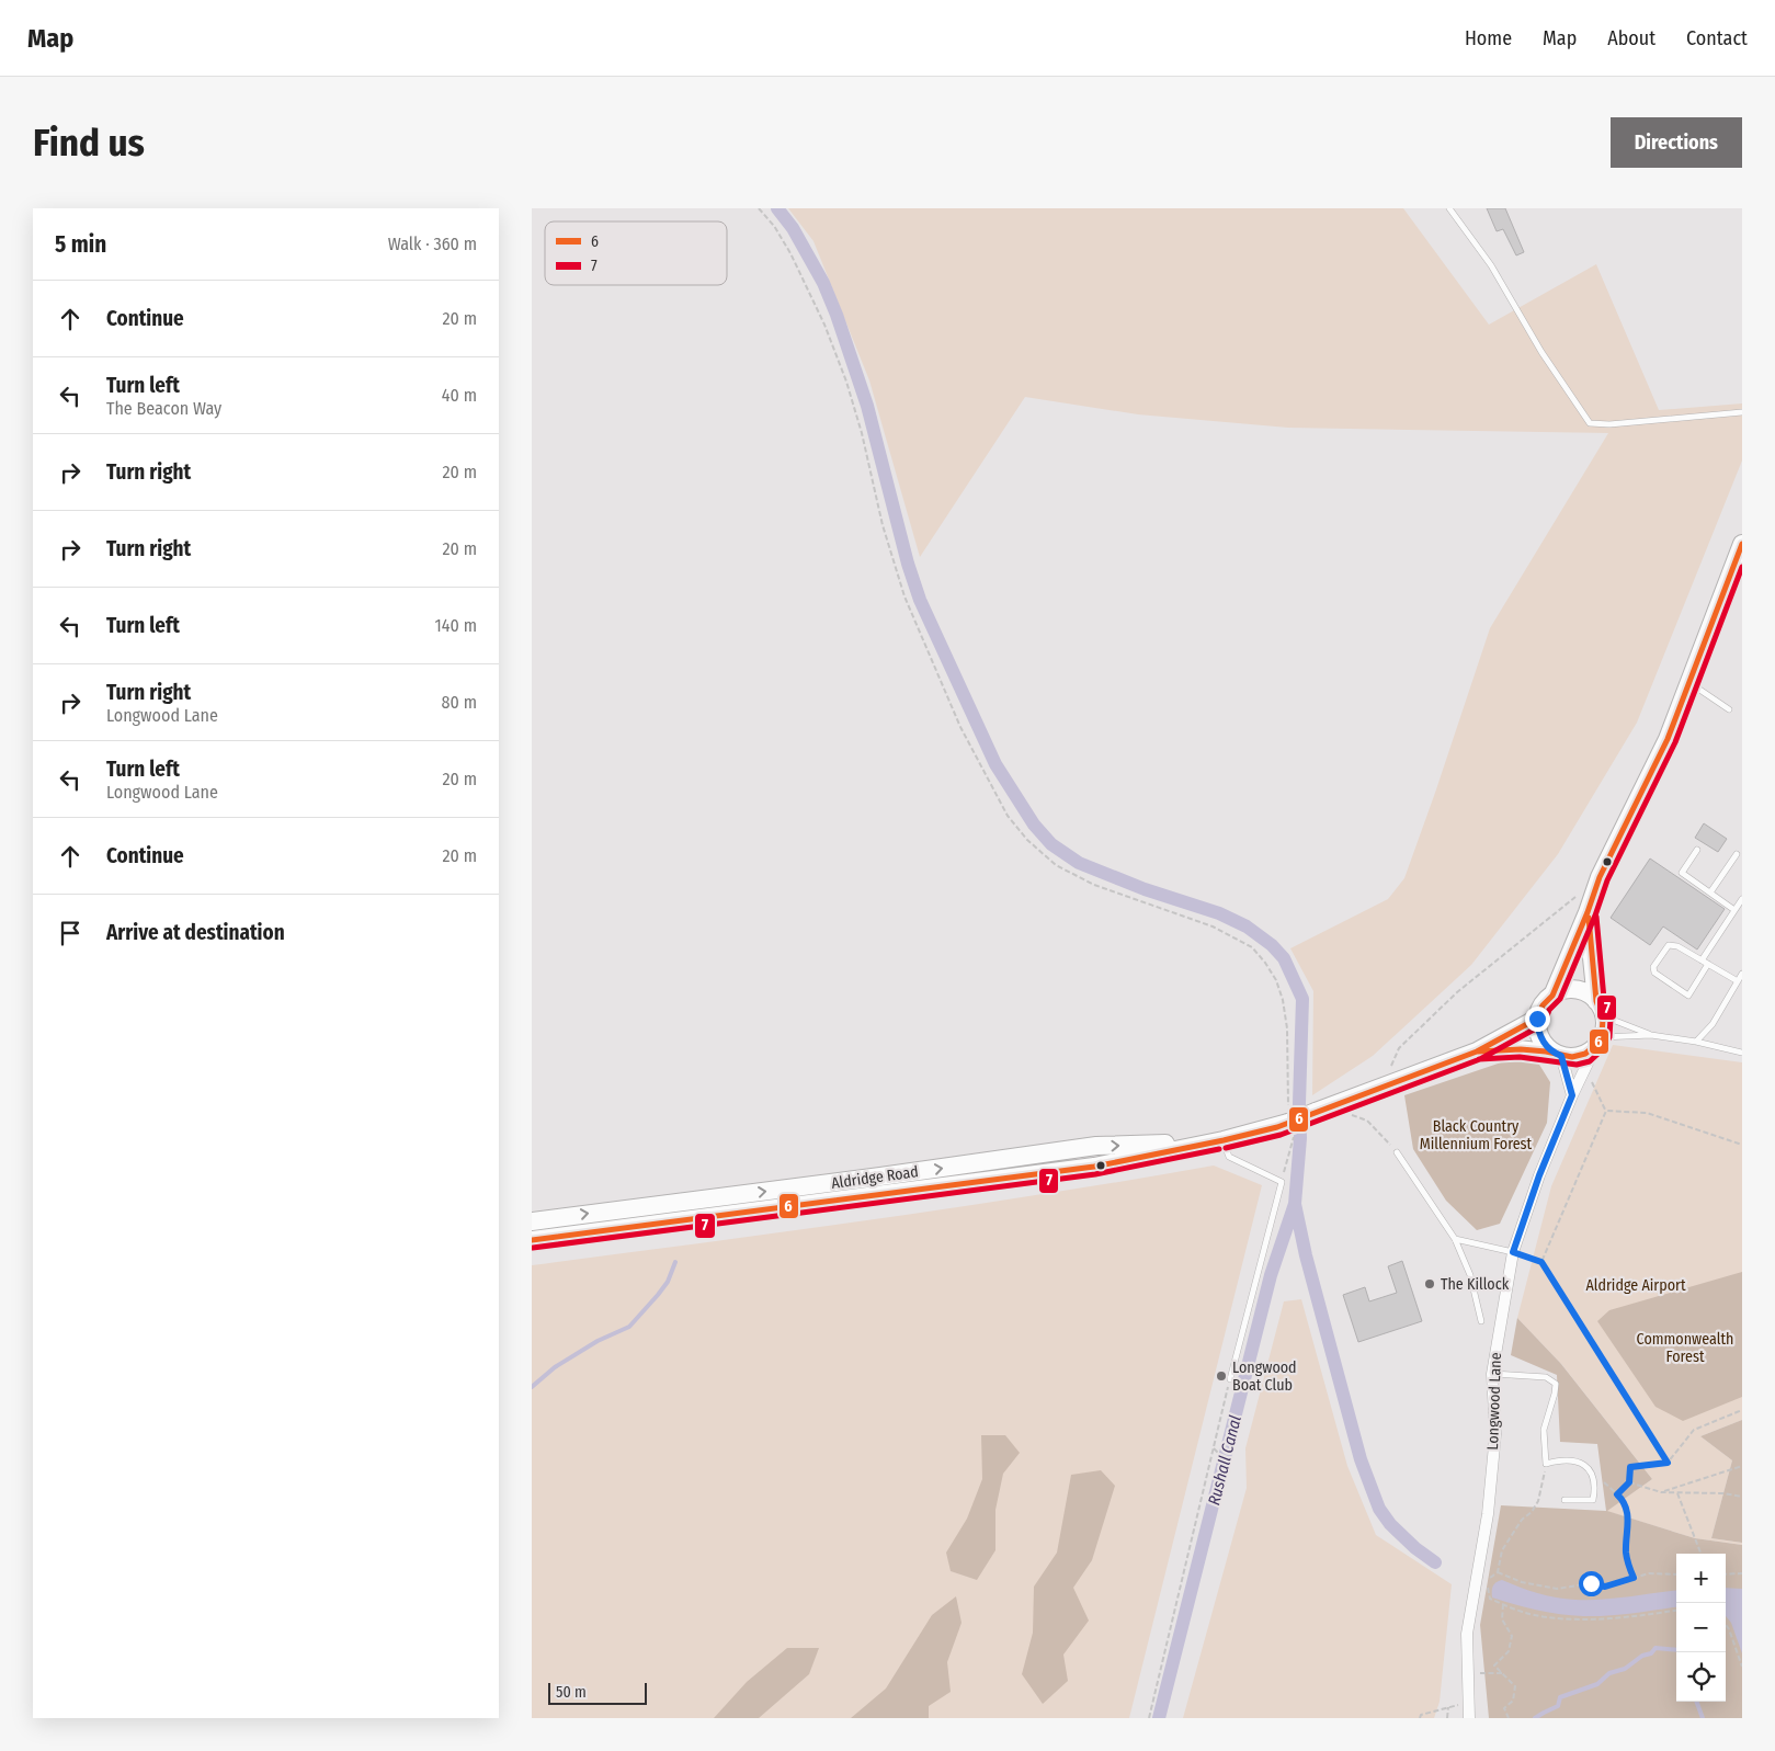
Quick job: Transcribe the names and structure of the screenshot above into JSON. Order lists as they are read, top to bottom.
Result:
{
  "streets": {
    "main road": ["Aldridge Road"],
    "street": ["Longwood Lane"]
  },
  "crossings": [
    ["Aldridge Road", "Longwood Lane"]
  ],
  "water": ["Rushall Canal"],
  "parks": ["Black Country Millennium Forest", "Aldridge Airport", "Commonwealth Forest"],
  "places": ["The Killock", "Longwood Boat Club"],
  "lines": ["transit line 6", "transit line 7"],
  "legend": ["6", "7"],
  "scale_bar": "50 m",
  "page": {
    "header": "Map",
    "nav": [
      "Home",
      "Map",
      "About",
      "Contact"
    ],
    "buttons": "Directions",
    "title": "Find us",
    "heading": ["5 min", "Walk · 360 m"],
    "list": [
      ["Continue", "20 m"],
      ["Turn left", "The Beacon Way", "40 m"],
      ["Turn right", "20 m"],
      ["Turn right", "20 m"],
      ["Turn left", "140 m"],
      ["Turn right", "Longwood Lane", "80 m"],
      ["Turn left", "Longwood Lane", "20 m"],
      ["Continue", "20 m"],
      "Arrive at destination"
    ],
    "map_buttons": ["+", "−"],
    "scale": "50 m"
  }
}
